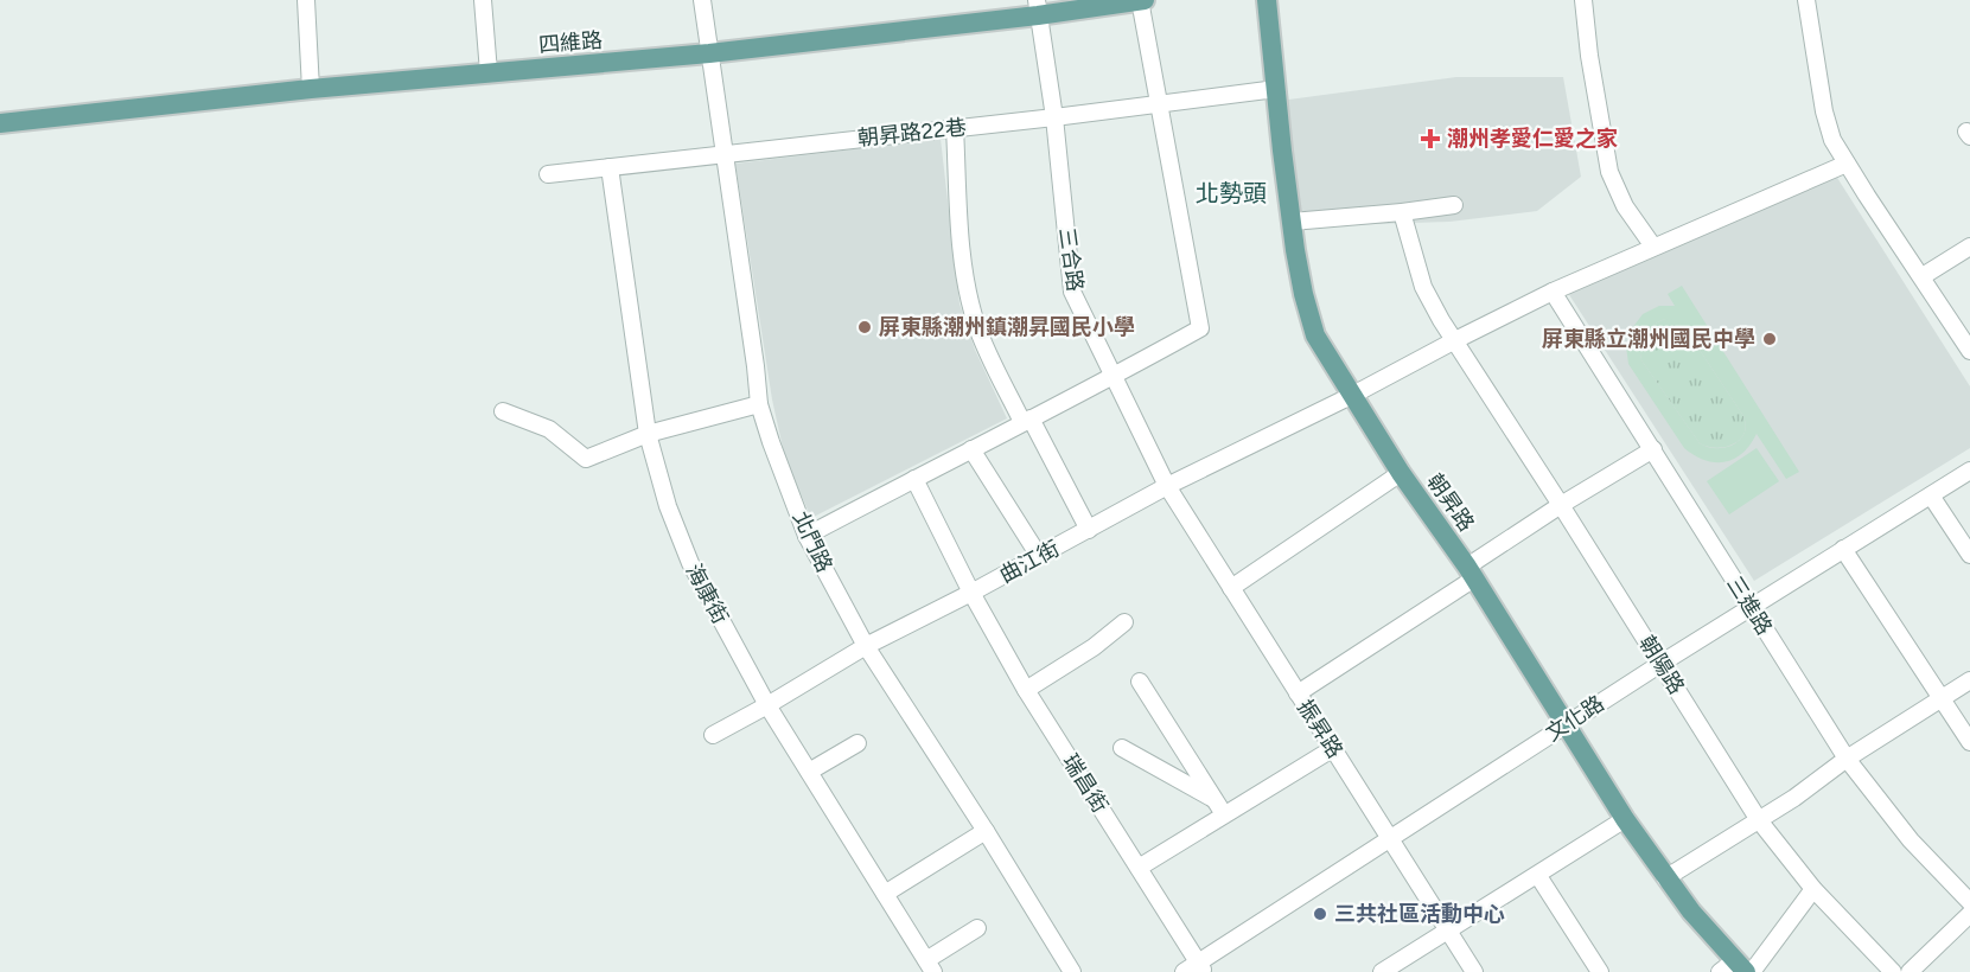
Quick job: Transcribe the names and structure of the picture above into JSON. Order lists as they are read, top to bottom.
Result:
{
  "streets": {
    "main road": ["四維路", "朝昇路"],
    "street": [
      "朝昇路22巷",
      "三合路",
      "北門路",
      "曲江街",
      "海康街",
      "三進路",
      "朝陽路",
      "文化路",
      "振昇路",
      "瑞昌街"
    ]
  },
  "crossings": [
    ["四維路", "三合路"],
    ["四維路", "北門路"],
    ["朝昇路22巷", "三合路"],
    ["朝昇路22巷", "朝昇路"],
    ["朝昇路22巷", "北門路"],
    ["朝昇路22巷", "海康街"],
    ["三合路", "曲江街"],
    ["三合路", "振昇路"],
    ["朝昇路", "曲江街"],
    ["朝昇路", "文化路"],
    ["北門路", "曲江街"],
    ["曲江街", "海康街"],
    ["曲江街", "三進路"],
    ["曲江街", "朝陽路"],
    ["曲江街", "振昇路"],
    ["曲江街", "瑞昌街"],
    ["三進路", "文化路"],
    ["朝陽路", "文化路"],
    ["文化路", "振昇路"],
    ["文化路", "瑞昌街"]
  ],
  "districts": ["北勢頭"],
  "places": {
    "health": ["潮州孝愛仁愛之家"],
    "other": ["屏東縣潮州鎮潮昇國民小學", "屏東縣立潮州國民中學", "三共社區活動中心"]
  }
}
